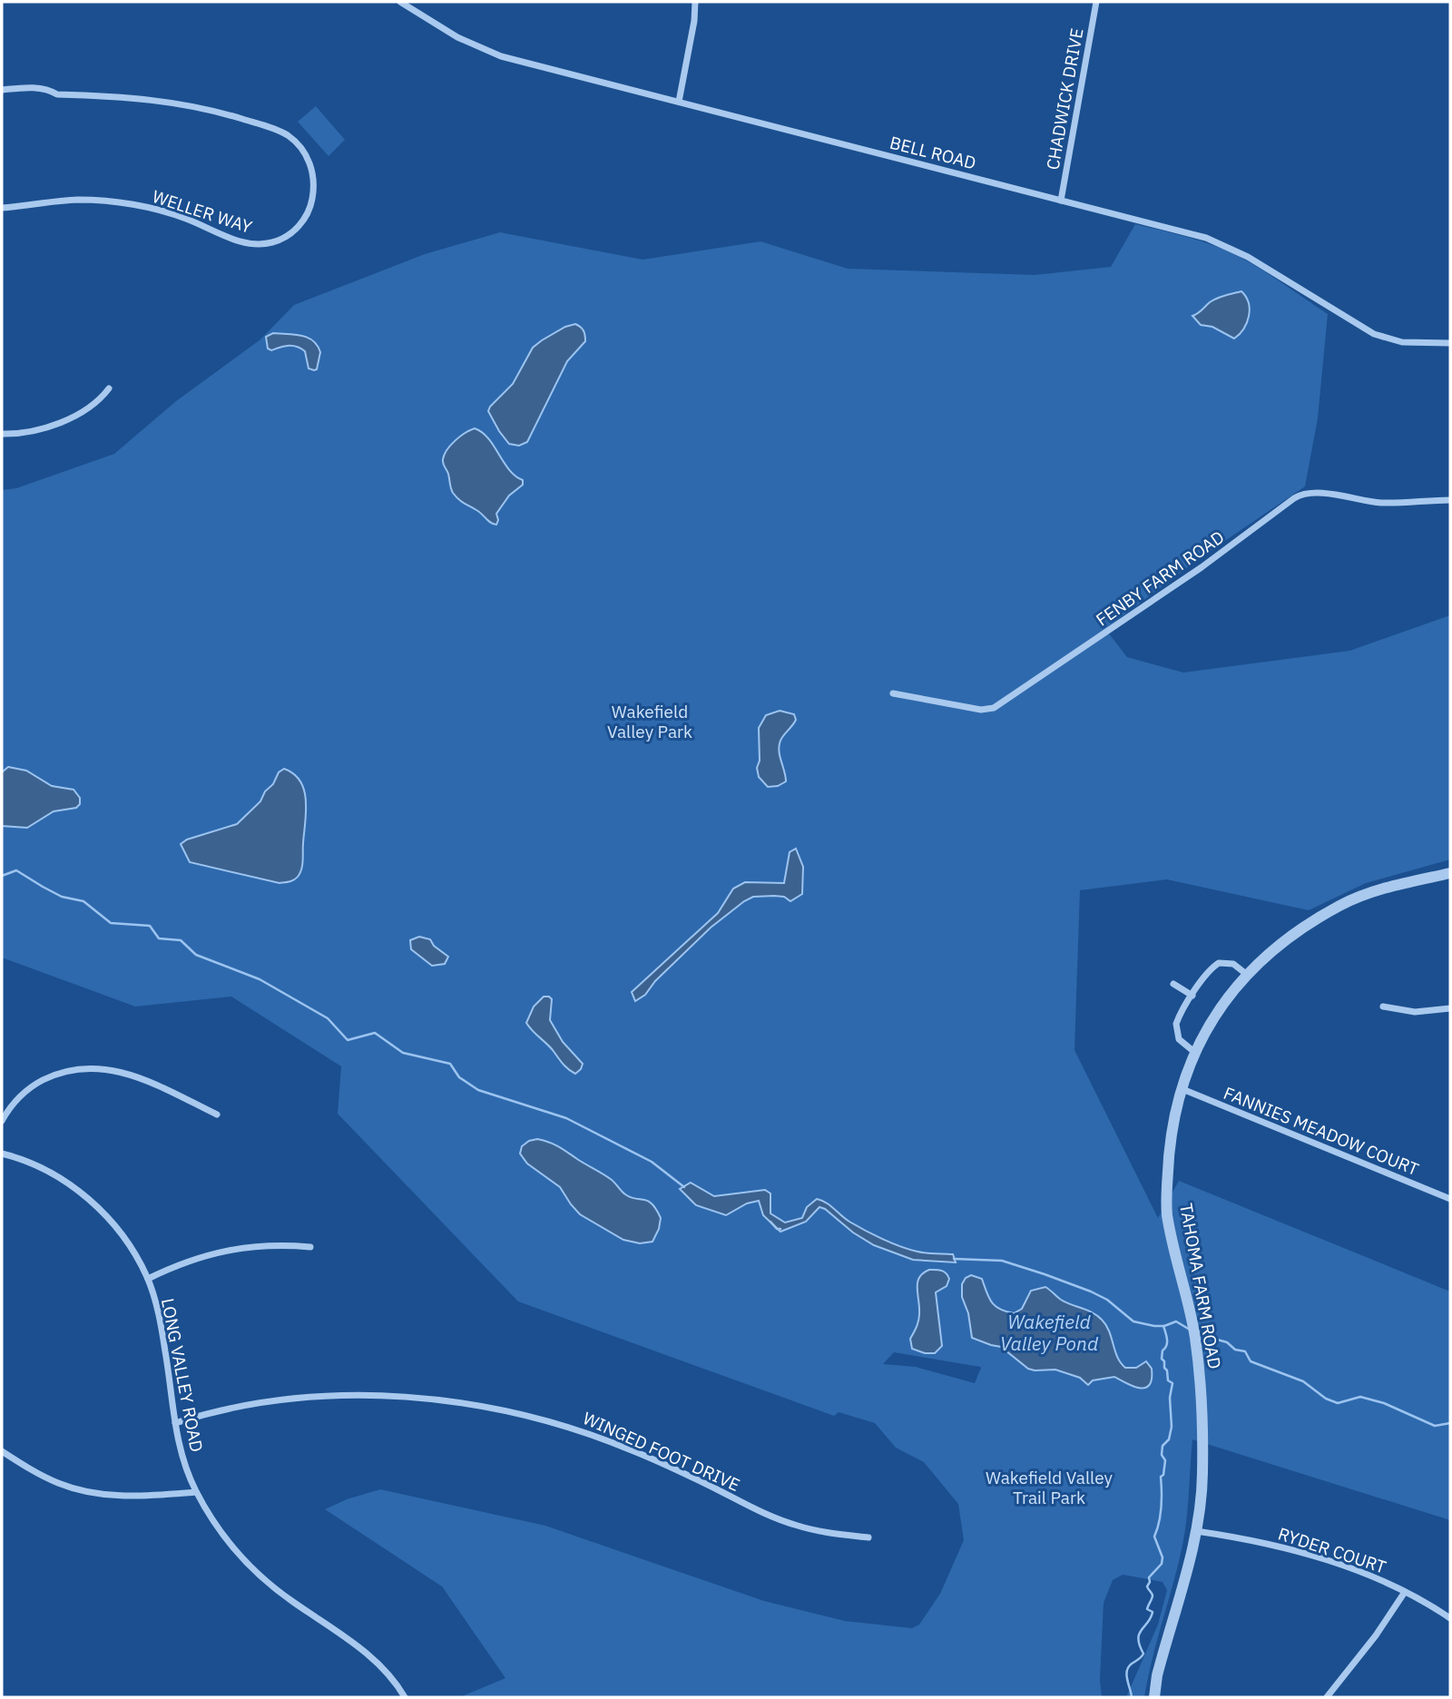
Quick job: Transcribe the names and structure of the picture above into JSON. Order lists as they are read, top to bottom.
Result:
{
  "streets": {
    "street": [
      "CHADWICK DRIVE",
      "BELL ROAD",
      "WELLER WAY",
      "FENBY FARM ROAD",
      "FANNIES MEADOW COURT",
      "TAHOMA FARM ROAD",
      "LONG VALLEY ROAD",
      "WINGED FOOT DRIVE",
      "RYDER COURT"
    ]
  },
  "crossings": [
    ["CHADWICK DRIVE", "BELL ROAD"],
    ["FANNIES MEADOW COURT", "TAHOMA FARM ROAD"],
    ["TAHOMA FARM ROAD", "RYDER COURT"],
    ["LONG VALLEY ROAD", "WINGED FOOT DRIVE"]
  ],
  "water": ["Wakefield Valley Pond"],
  "parks": ["Wakefield Valley Park", "Wakefield Valley Trail Park"]
}
